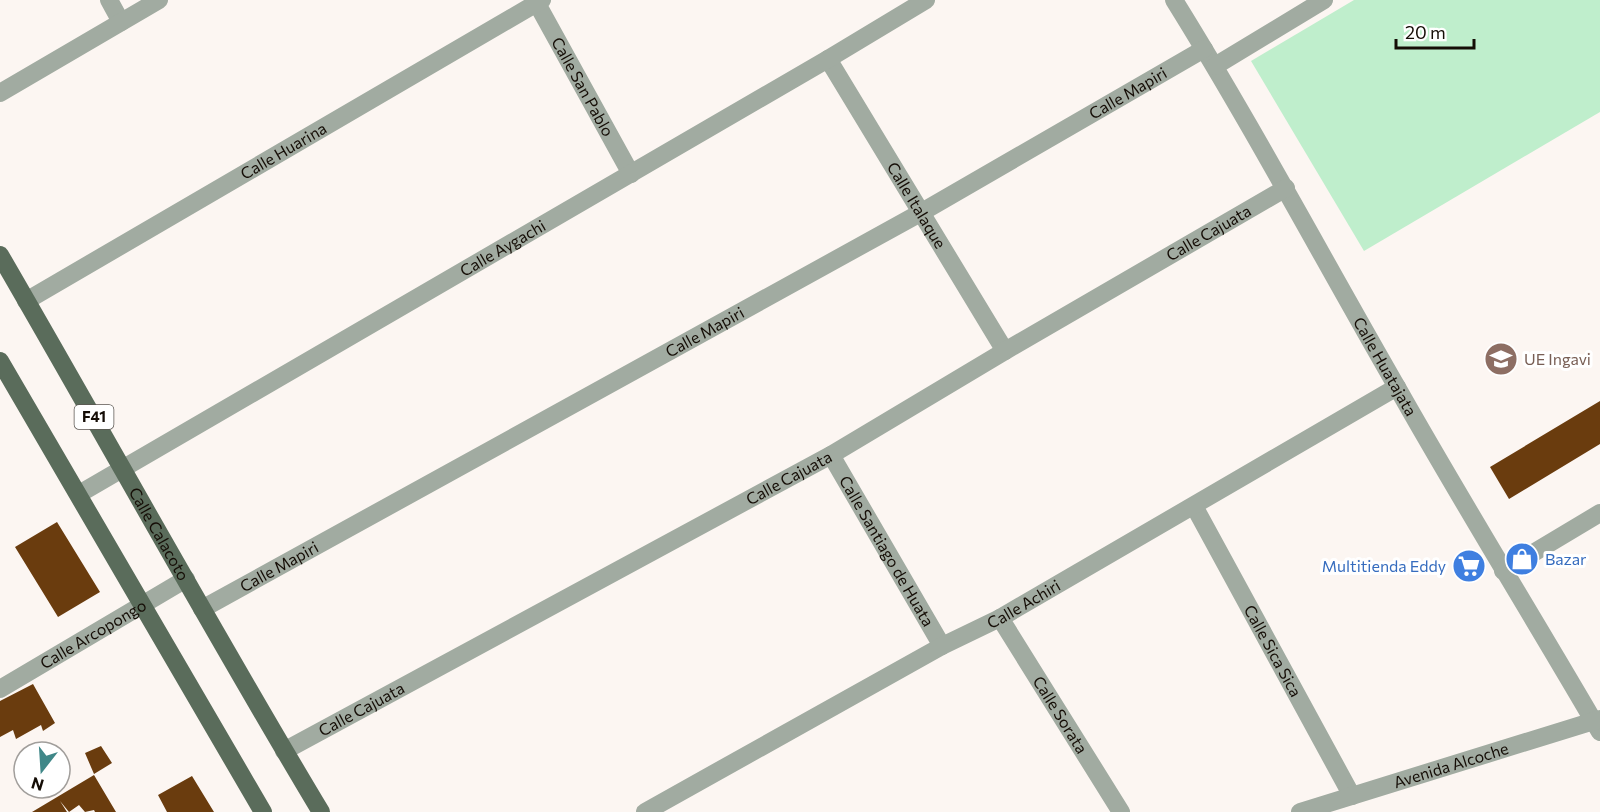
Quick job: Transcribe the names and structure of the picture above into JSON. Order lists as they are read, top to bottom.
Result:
{
  "streets": {
    "main road": ["F41", "Calle Calacoto"],
    "street": [
      "Calle San Pablo",
      "Calle Mapiri",
      "Calle Huarina",
      "Calle Italaque",
      "Calle Cajuata",
      "Calle Aygachi",
      "Calle Huatajata",
      "Calle Santiago de Huata",
      "Calle Achiri",
      "Calle Arcopongo",
      "Calle Sica Sica",
      "Calle Sorata",
      "Avenida Alcoche"
    ]
  },
  "crossings": [
    ["Calle San Pablo", "Calle Huarina"],
    ["Calle San Pablo", "Calle Aygachi"],
    ["Calle Mapiri", "Calle Italaque"],
    ["Calle Mapiri", "Calle Huatajata"],
    ["Calle Mapiri", "Calle Calacoto"],
    ["Calle Huarina", "Calle Calacoto"],
    ["Calle Italaque", "Calle Cajuata"],
    ["Calle Italaque", "Calle Aygachi"],
    ["Calle Cajuata", "Calle Huatajata"],
    ["Calle Cajuata", "Calle Calacoto"],
    ["Calle Cajuata", "Calle Santiago de Huata"],
    ["Calle Aygachi", "Calle Calacoto"],
    ["Calle Huatajata", "Calle Achiri"],
    ["Calle Huatajata", "Avenida Alcoche"],
    ["Calle Calacoto", "Calle Arcopongo"],
    ["Calle Santiago de Huata", "Calle Achiri"],
    ["Calle Achiri", "Calle Sica Sica"],
    ["Calle Achiri", "Calle Sorata"],
    ["Calle Sica Sica", "Avenida Alcoche"]
  ],
  "places": {
    "school or university": ["UE Ingavi"],
    "shop": ["Bazar"],
    "supermarket": ["Multitienda Eddy"]
  },
  "scale_bar": "20 m",
  "north": "bottom"
}
